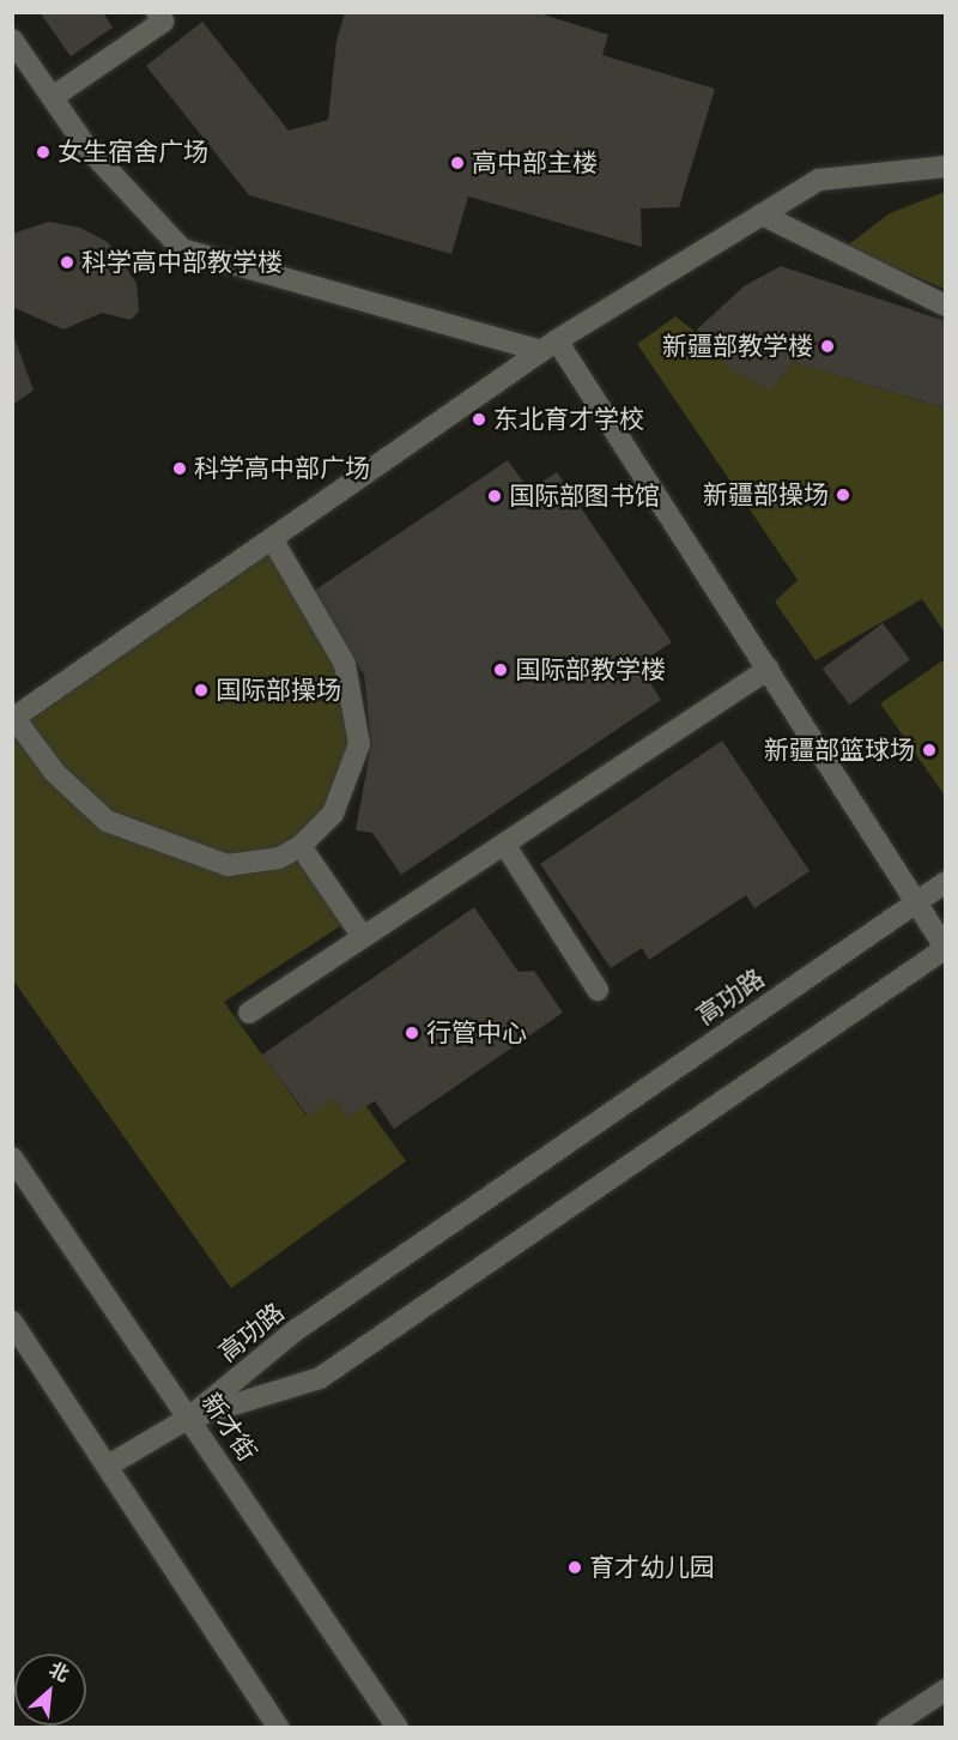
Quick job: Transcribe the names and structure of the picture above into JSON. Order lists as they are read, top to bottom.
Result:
{
  "streets": {
    "street": ["高功路", "新才街"]
  },
  "crossings": [
    ["高功路", "新才街"]
  ],
  "places": [
    "女生宿舍广场",
    "高中部主楼",
    "科学高中部教学楼",
    "新疆部教学楼",
    "东北育才学校",
    "科学高中部广场",
    "新疆部操场",
    "国际部图书馆",
    "国际部教学楼",
    "国际部操场",
    "新疆部篮球场",
    "行管中心",
    "育才幼儿园"
  ],
  "north": "top right"
}
